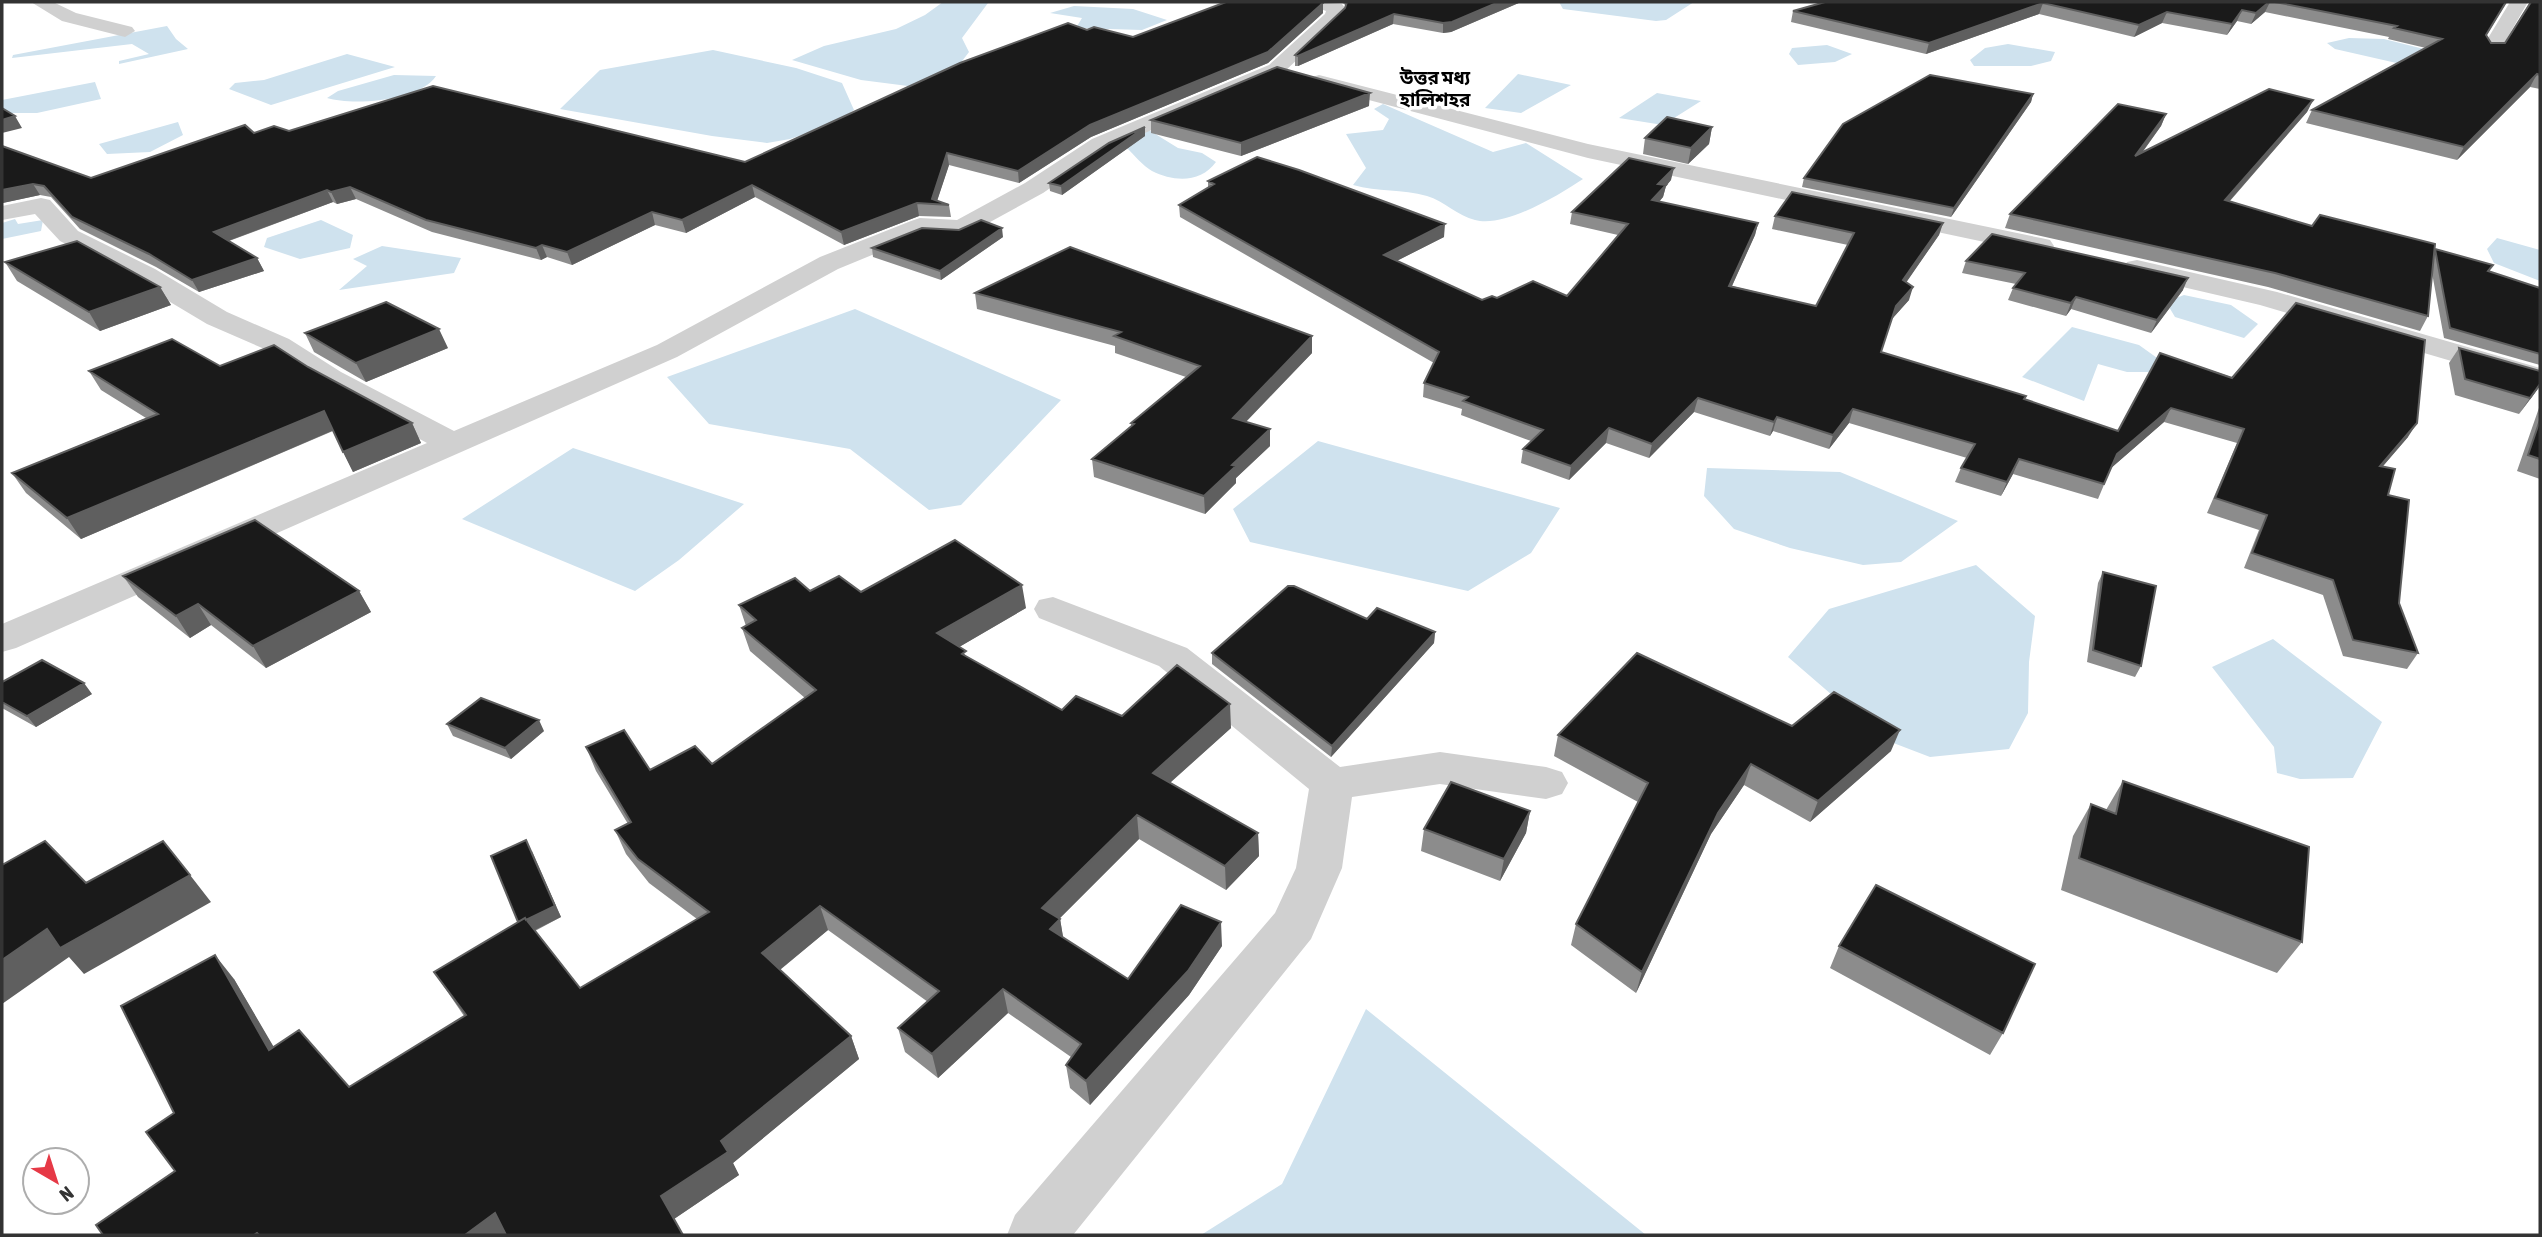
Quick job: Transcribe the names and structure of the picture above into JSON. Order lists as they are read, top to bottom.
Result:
{
  "districts": ["উত্তর মধ্য হালিশহর"],
  "north": "bottom right"
}
